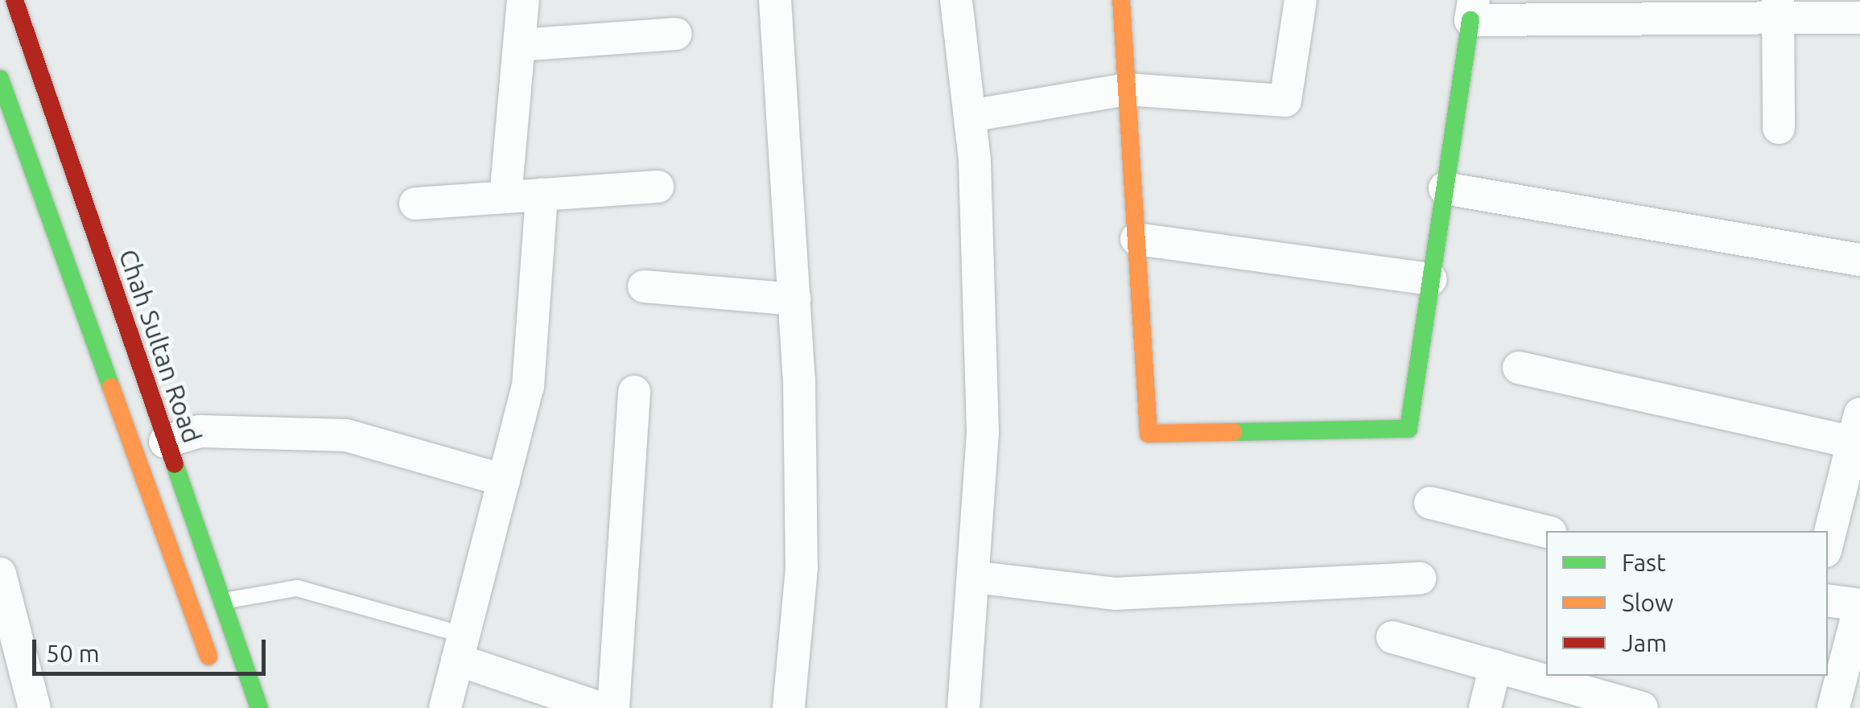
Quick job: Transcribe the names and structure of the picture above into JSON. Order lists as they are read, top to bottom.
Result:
{
  "streets": {
    "main road": ["Chah Sultan Road"]
  },
  "legend": ["Fast", "Slow", "Jam"],
  "scale_bar": "50 m"
}
